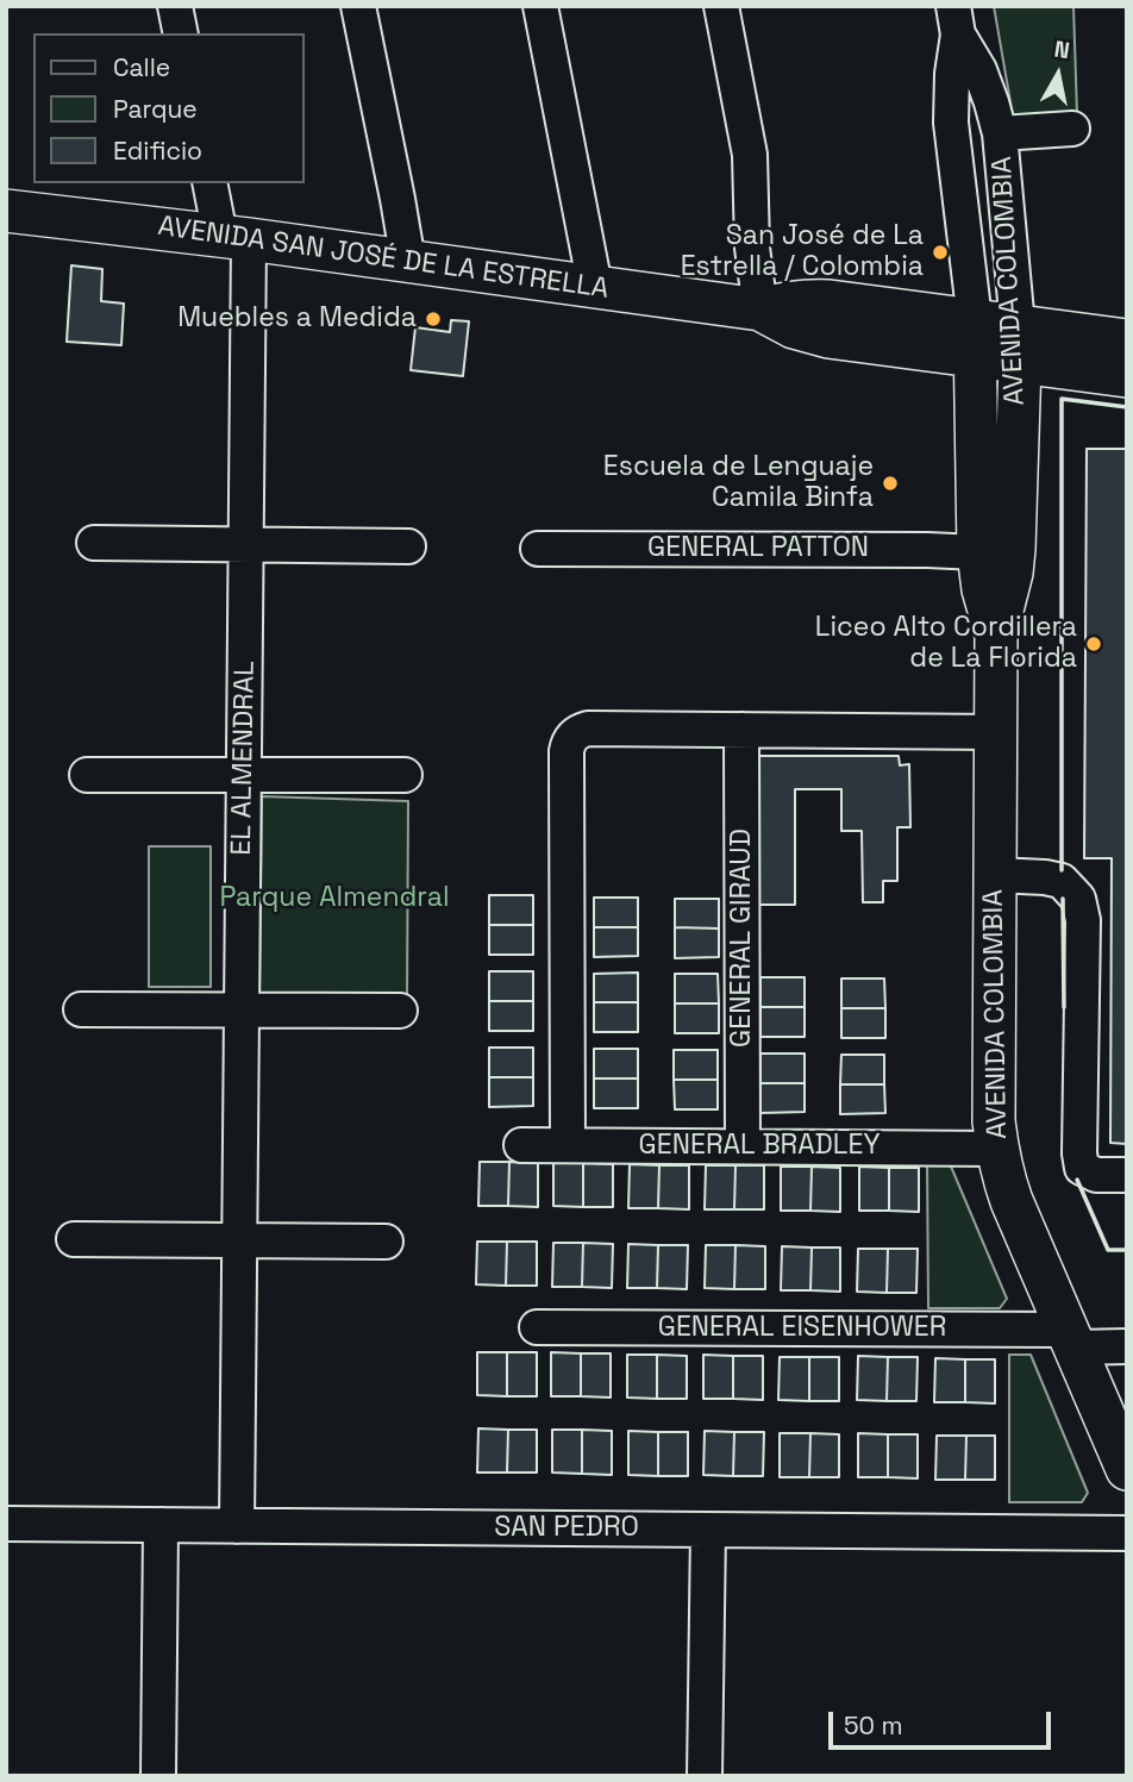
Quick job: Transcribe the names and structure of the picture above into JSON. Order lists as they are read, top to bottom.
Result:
{
  "streets": {
    "main road": ["AVENIDA SAN JOSÉ DE LA ESTRELLA", "AVENIDA COLOMBIA"],
    "street": [
      "GENERAL PATTON",
      "EL ALMENDRAL",
      "GENERAL GIRAUD",
      "GENERAL BRADLEY",
      "GENERAL EISENHOWER",
      "SAN PEDRO"
    ]
  },
  "crossings": [
    ["AVENIDA SAN JOSÉ DE LA ESTRELLA", "AVENIDA COLOMBIA"],
    ["AVENIDA SAN JOSÉ DE LA ESTRELLA", "EL ALMENDRAL"],
    ["AVENIDA COLOMBIA", "GENERAL PATTON"],
    ["AVENIDA COLOMBIA", "GENERAL BRADLEY"],
    ["AVENIDA COLOMBIA", "GENERAL EISENHOWER"],
    ["EL ALMENDRAL", "SAN PEDRO"],
    ["GENERAL GIRAUD", "GENERAL BRADLEY"]
  ],
  "parks": ["Parque Almendral"],
  "places": [
    "San José de La Estrella / Colombia",
    "Muebles a Medida",
    "Escuela de Lenguaje Camila Binfa",
    "Liceo Alto Cordillera de La Florida"
  ],
  "legend": ["Calle", "Parque", "Edificio"],
  "scale_bar": "50 m",
  "north": "top"
}
